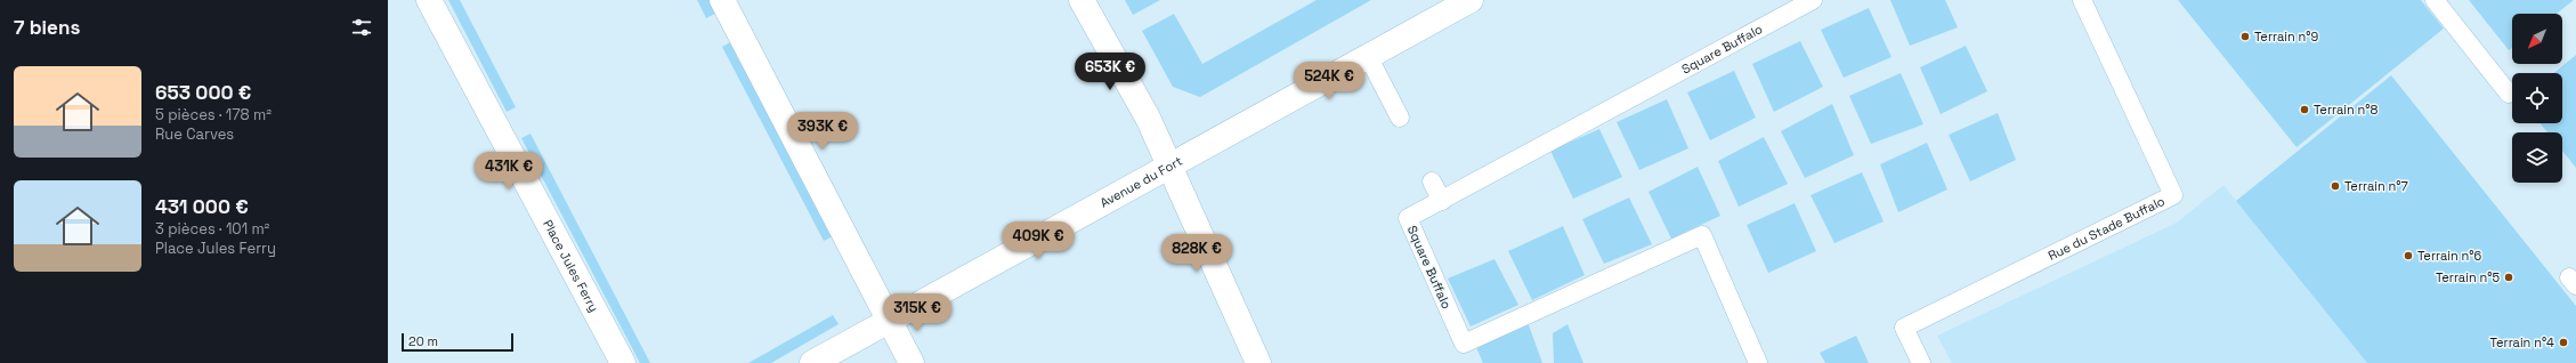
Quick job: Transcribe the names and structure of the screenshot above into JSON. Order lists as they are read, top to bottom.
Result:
{
  "streets": {
    "street": ["Avenue du Fort", "Place Jules Ferry"],
    "lane": ["Square Buffalo", "Rue du Stade Buffalo"]
  },
  "places": [
    "Terrain n°9",
    "Terrain n°8",
    "Terrain n°7",
    "Terrain n°6",
    "Terrain n°5",
    "Terrain n°4"
  ],
  "scale_bar": "20 m",
  "north": "bottom left",
  "page": {
    "heading": "7 biens",
    "price": [
      "653K €",
      "524K €",
      "393K €",
      "431K €",
      "409K €",
      "828K €",
      "315K €"
    ],
    "list": [
      {
        "name": "653 000 €",
        "note": "5 pièces · 178 m² · Rue Carves"
      },
      {
        "name": "431 000 €",
        "note": "3 pièces · 101 m² · Place Jules Ferry"
      }
    ],
    "scale": "20 m"
  }
}
